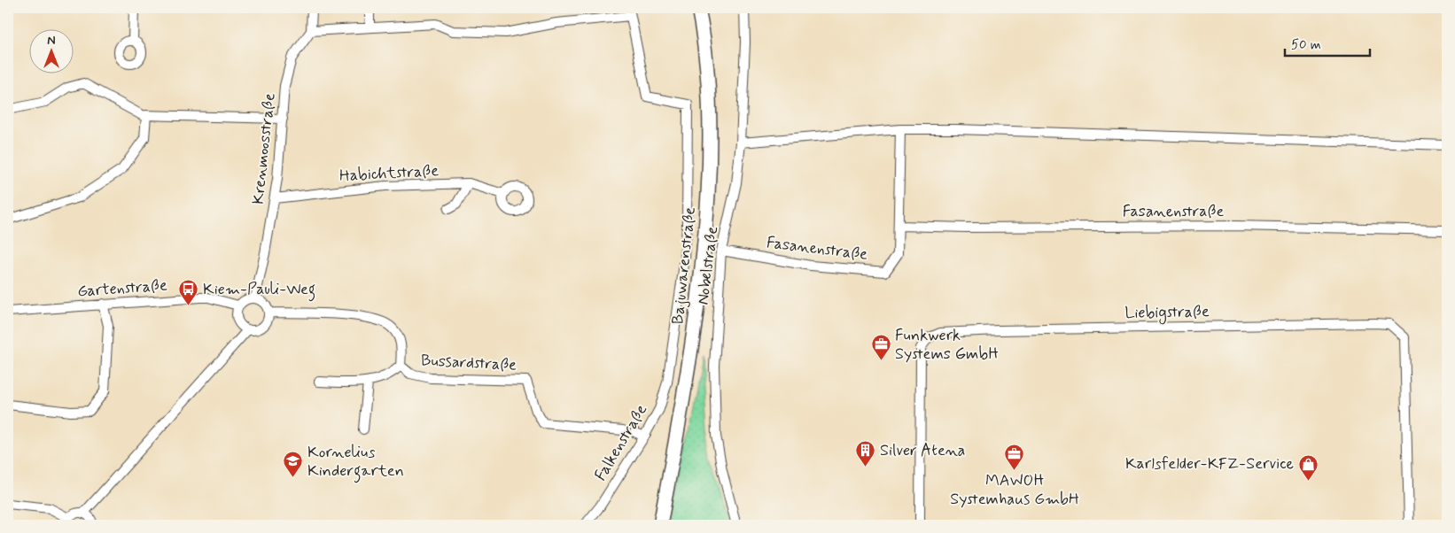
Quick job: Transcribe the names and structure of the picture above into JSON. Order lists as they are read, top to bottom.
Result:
{
  "streets": {
    "main road": ["Bajuwarenstraße"],
    "street": [
      "Krenmoosstraße",
      "Habichtstraße",
      "Fasanenstraße",
      "Nobelstraße",
      "Gartenstraße",
      "Liebigstraße",
      "Bussardstraße",
      "Falkenstraße"
    ]
  },
  "crossings": [
    ["Krenmoosstraße", "Habichtstraße"],
    ["Krenmoosstraße", "Gartenstraße"],
    ["Krenmoosstraße", "Bussardstraße"],
    ["Fasanenstraße", "Nobelstraße"],
    ["Gartenstraße", "Bussardstraße"]
  ],
  "places": {
    "bus stop": ["Kiem-Pauli-Weg"],
    "office": ["Funkwerk Systems GmbH", "MAWOH Systemhaus GmbH"],
    "building": ["Silver Atena"],
    "school or university": ["Kornelius Kindergarten"],
    "shop": ["Karlsfelder-KFZ-Service"]
  },
  "scale_bar": "50 m",
  "north": "top"
}
